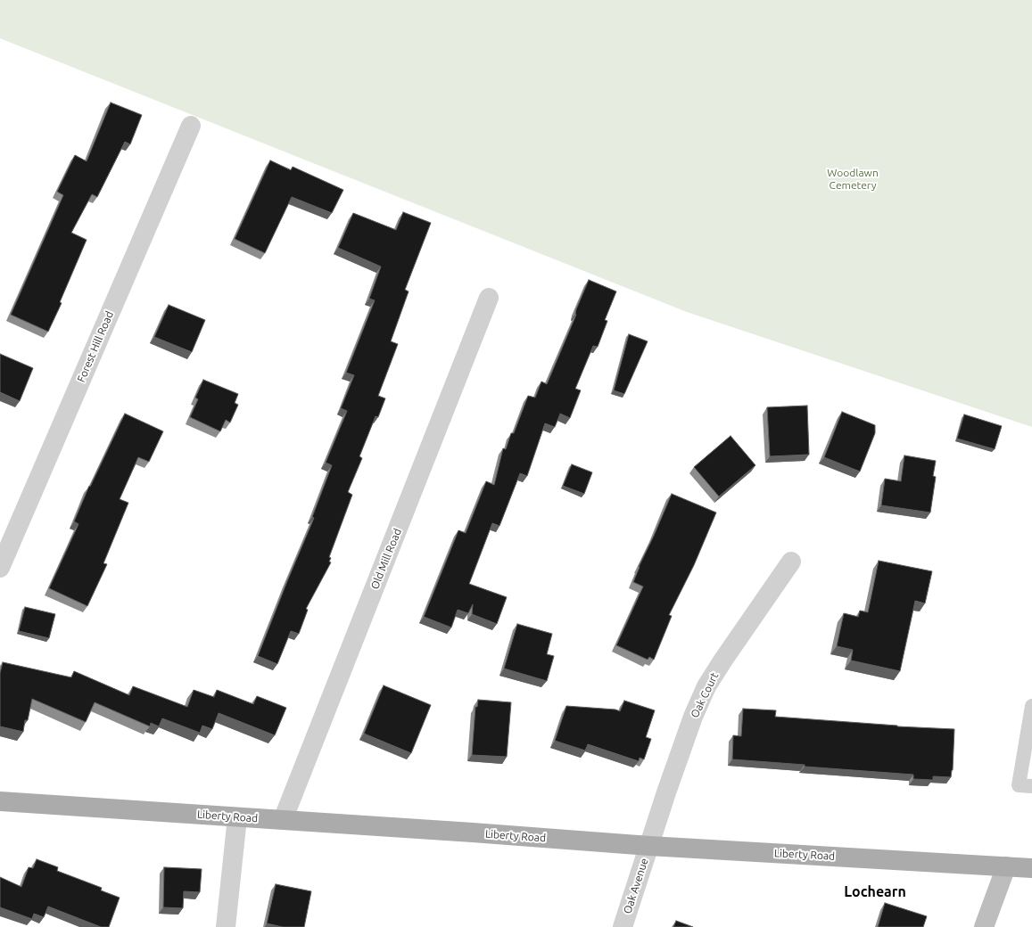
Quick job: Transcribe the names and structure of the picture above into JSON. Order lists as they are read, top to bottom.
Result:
{
  "streets": {
    "main road": ["Liberty Road"],
    "street": [
      "Forest Hill Road",
      "Old Mill Road",
      "Oak Court",
      "Oak Avenue"
    ]
  },
  "crossings": [
    ["Old Mill Road", "Liberty Road"],
    ["Oak Court", "Liberty Road"],
    ["Oak Court", "Oak Avenue"],
    ["Liberty Road", "Oak Avenue"]
  ],
  "districts": ["Lochearn"],
  "parks": ["Woodlawn Cemetery"]
}
